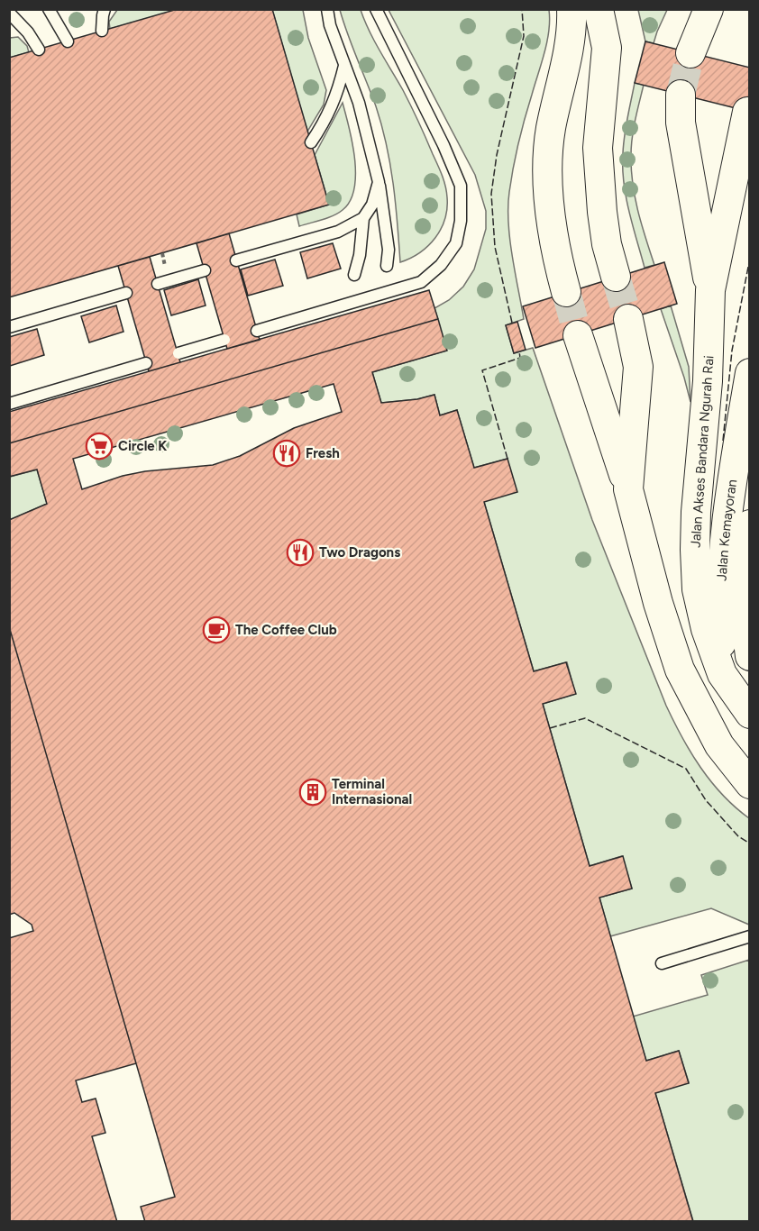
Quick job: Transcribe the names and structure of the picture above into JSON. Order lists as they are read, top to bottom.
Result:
{
  "streets": {
    "street": ["Jalan Akses Bandara Ngurah Rai", "Jalan Kemayoran"]
  },
  "crossings": [
    ["Jalan Akses Bandara Ngurah Rai", "Jalan Kemayoran"]
  ],
  "places": {
    "supermarket": ["Circle K"],
    "restaurant": ["Fresh", "Two Dragons"],
    "cafe": ["The Coffee Club"],
    "building": ["Terminal Internasional"]
  }
}
